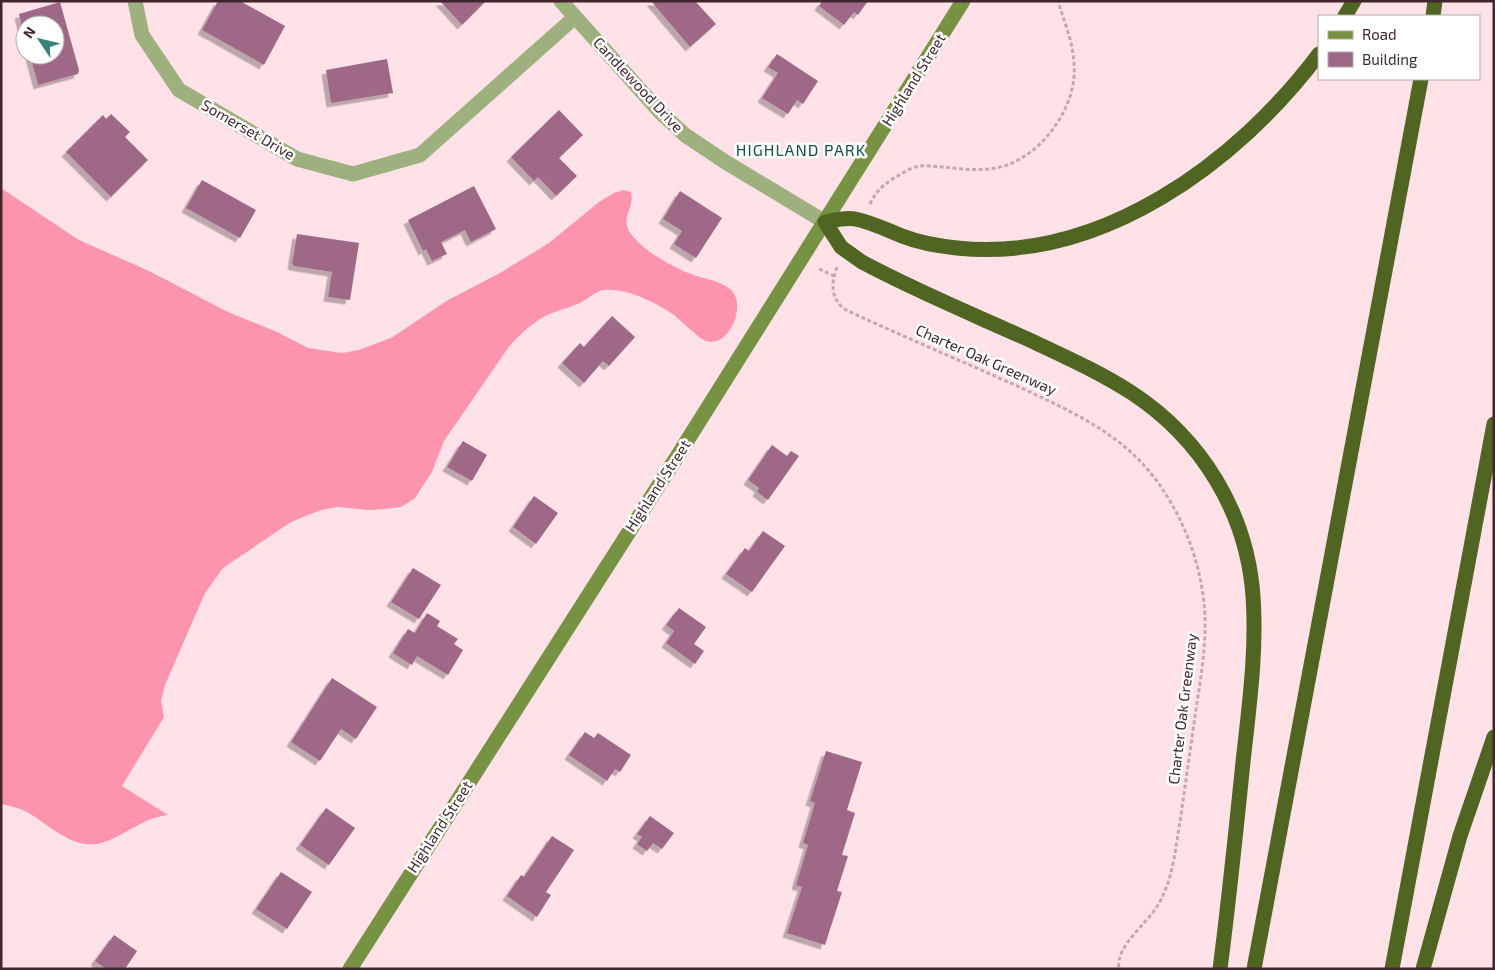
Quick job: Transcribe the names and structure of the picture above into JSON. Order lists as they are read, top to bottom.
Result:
{
  "streets": {
    "main road": ["Highland Street"],
    "street": ["Candlewood Drive", "Somerset Drive"],
    "path": ["Charter Oak Greenway"]
  },
  "crossings": [
    ["Highland Street", "Candlewood Drive"],
    ["Candlewood Drive", "Somerset Drive"]
  ],
  "districts": ["HIGHLAND PARK"],
  "legend": ["Road", "Building"],
  "north": "top left"
}
